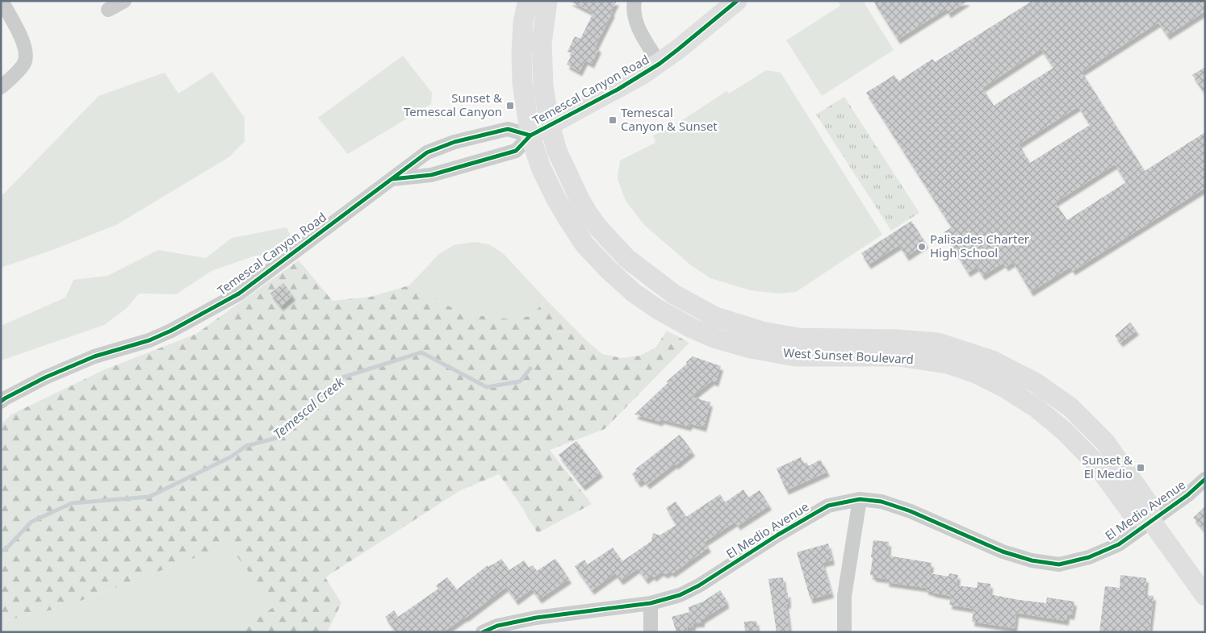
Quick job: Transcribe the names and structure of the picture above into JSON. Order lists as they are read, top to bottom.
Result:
{
  "streets": {
    "main road": ["Temescal Canyon Road", "West Sunset Boulevard"],
    "street": ["El Medio Avenue"]
  },
  "crossings": [
    ["Temescal Canyon Road", "West Sunset Boulevard"],
    ["West Sunset Boulevard", "El Medio Avenue"]
  ],
  "water": ["Temescal Creek"],
  "places": {
    "transit": ["Sunset & Temescal Canyon", "Temescal Canyon & Sunset", "Sunset & El Medio"],
    "other": ["Palisades Charter High School"]
  }
}
